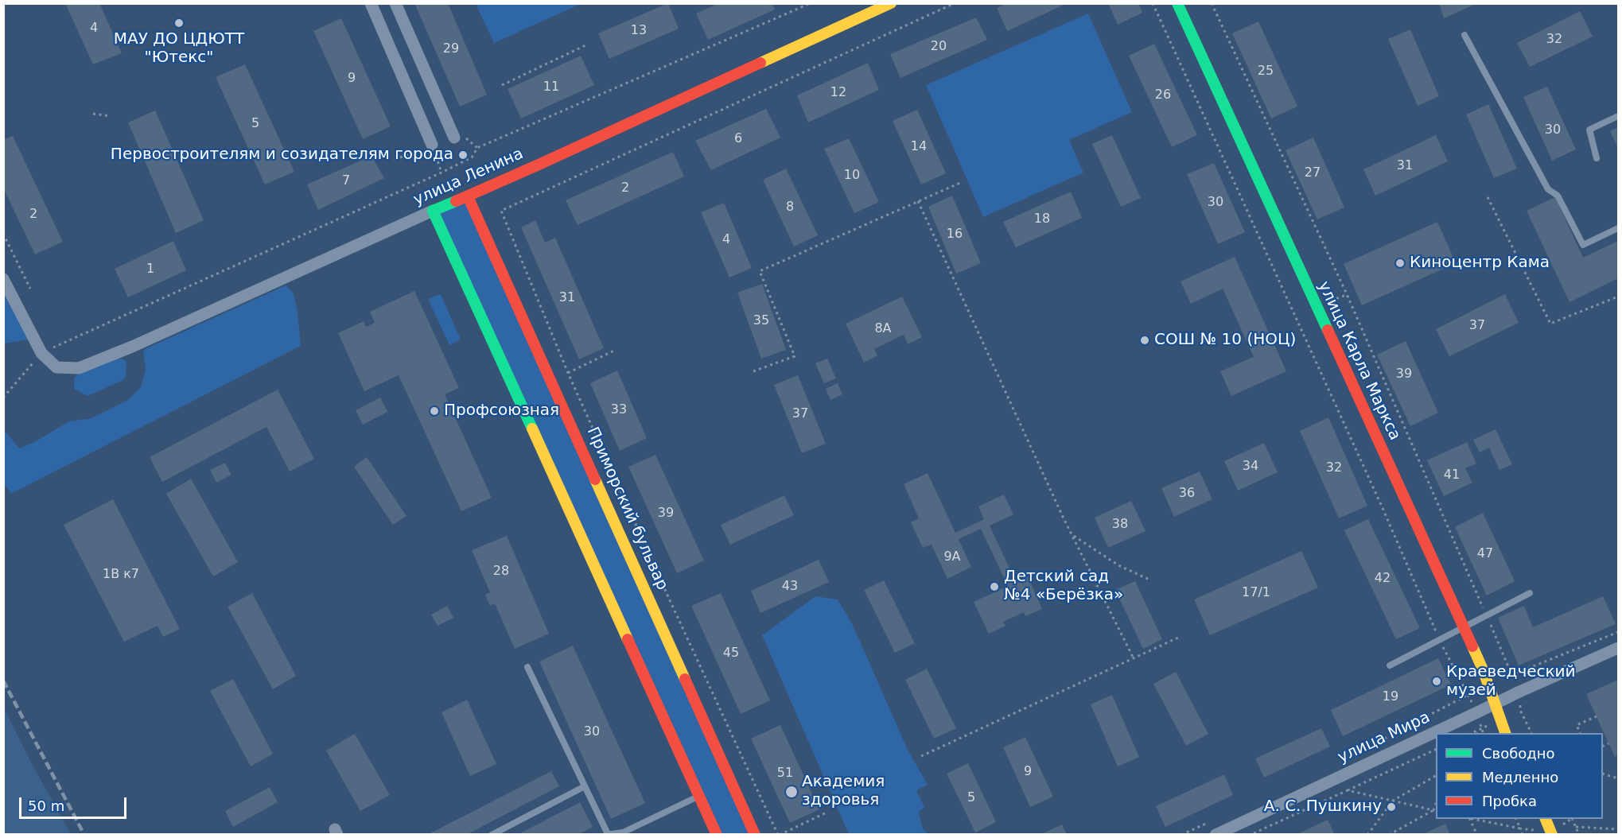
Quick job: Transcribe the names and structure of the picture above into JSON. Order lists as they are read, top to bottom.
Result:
{
  "streets": {
    "street": [
      "улица Ленина",
      "улица Карла Маркса",
      "Приморский бульвар",
      "улица Мира"
    ]
  },
  "crossings": [
    ["улица Ленина", "Приморский бульвар"],
    ["улица Карла Маркса", "улица Мира"]
  ],
  "places": [
    "МАУ ДО ЦДЮТТ \"Ютекс\"",
    "Первостроителям и созидателям города",
    "Киноцентр Кама",
    "СОШ № 10 (НОЦ)",
    "Профсоюзная",
    "Детский сад №4 «Берёзка»",
    "Краеведческий музей",
    "Академия здоровья",
    "А. С. Пушкину"
  ],
  "house_numbers": [
    "4",
    "13",
    "32",
    "20",
    "29",
    "25",
    "9",
    "11",
    "12",
    "26",
    "5",
    "30",
    "6",
    "14",
    "31",
    "27",
    "10",
    "7",
    "2",
    "30",
    "8",
    "2",
    "18",
    "16",
    "4",
    "1",
    "31",
    "35",
    "37",
    "8А",
    "39",
    "33",
    "37",
    "34",
    "32",
    "41",
    "36",
    "39",
    "38",
    "47",
    "9А",
    "28",
    "1В к7",
    "42",
    "43",
    "17/1",
    "45",
    "19",
    "30",
    "9",
    "51",
    "5"
  ],
  "legend": ["Свободно", "Медленно", "Пробка"],
  "scale_bar": "50 m"
}
